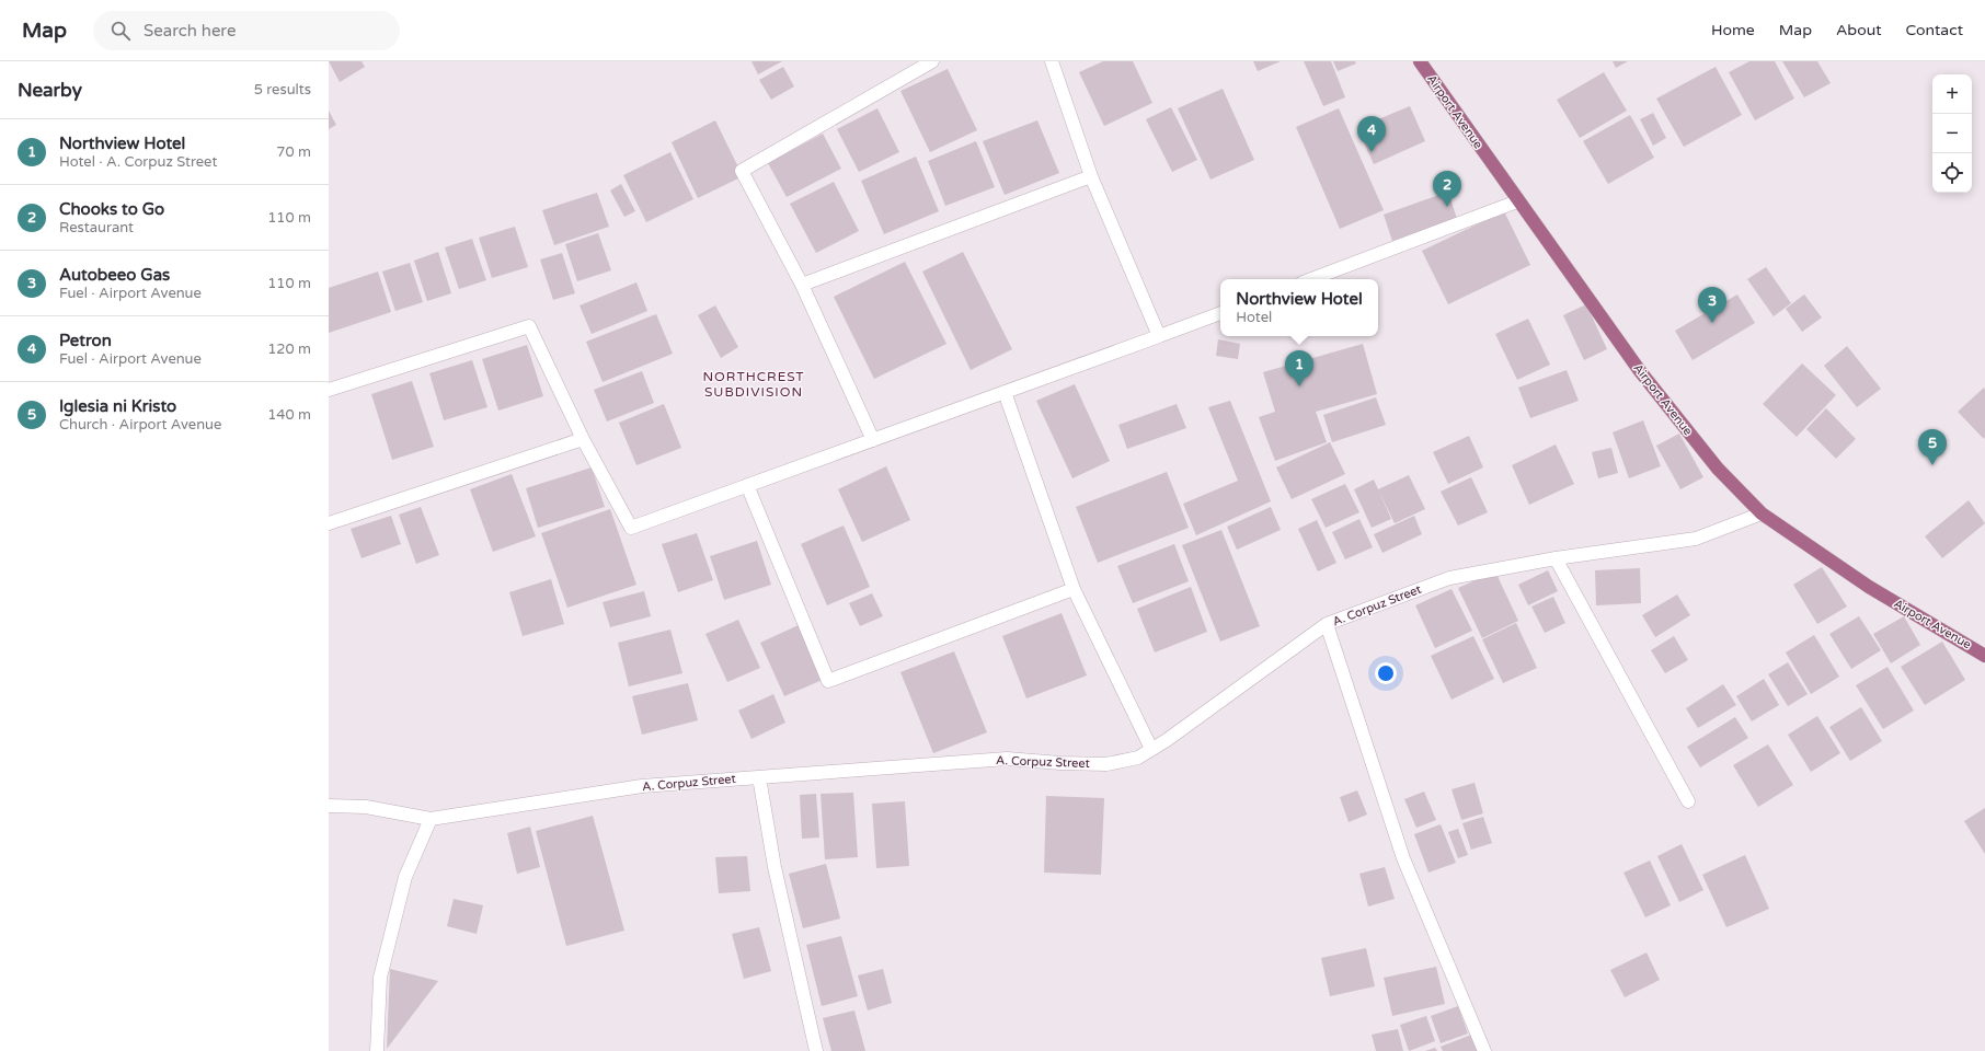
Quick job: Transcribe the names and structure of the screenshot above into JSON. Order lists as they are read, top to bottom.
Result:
{
  "streets": {
    "main road": ["Airport Avenue"],
    "street": ["A. Corpuz Street"]
  },
  "crossings": [
    ["Airport Avenue", "A. Corpuz Street"]
  ],
  "districts": ["NORTHCREST SUBDIVISION"],
  "page": {
    "header": "Map",
    "search": "Search here",
    "nav": [
      "Home",
      "Map",
      "About",
      "Contact"
    ],
    "heading": ["Nearby", "5 results"],
    "map_buttons": ["+", "−"],
    "pins": [
      "4",
      "2",
      "3",
      "1",
      "5"
    ],
    "list": [
      {
        "mark": "1",
        "name": "Northview Hotel",
        "note": "Hotel · A. Corpuz Street",
        "value": "70 m"
      },
      {
        "mark": "2",
        "name": "Chooks to Go",
        "note": "Restaurant",
        "value": "110 m"
      },
      {
        "mark": "3",
        "name": "Autobeeo Gas",
        "note": "Fuel · Airport Avenue",
        "value": "110 m"
      },
      {
        "mark": "4",
        "name": "Petron",
        "note": "Fuel · Airport Avenue",
        "value": "120 m"
      },
      {
        "mark": "5",
        "name": "Iglesia ni Kristo",
        "note": "Church · Airport Avenue",
        "value": "140 m"
      }
    ],
    "popup": ["Northview Hotel", "Hotel"]
  }
}
